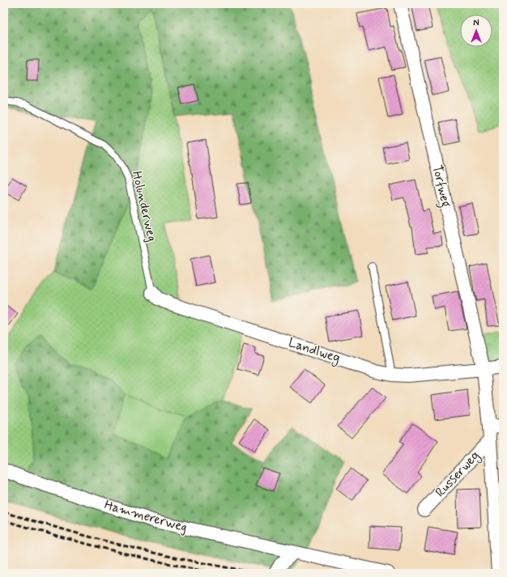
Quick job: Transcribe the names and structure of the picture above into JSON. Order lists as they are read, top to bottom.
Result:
{
  "streets": {
    "street": [
      "Torfweg",
      "Landlweg",
      "Russerweg",
      "Hammererweg"
    ],
    "lane": ["Holunderweg"]
  },
  "crossings": [
    ["Torfweg", "Landlweg"],
    ["Torfweg", "Russerweg"],
    ["Holunderweg", "Landlweg"]
  ],
  "north": "top"
}
